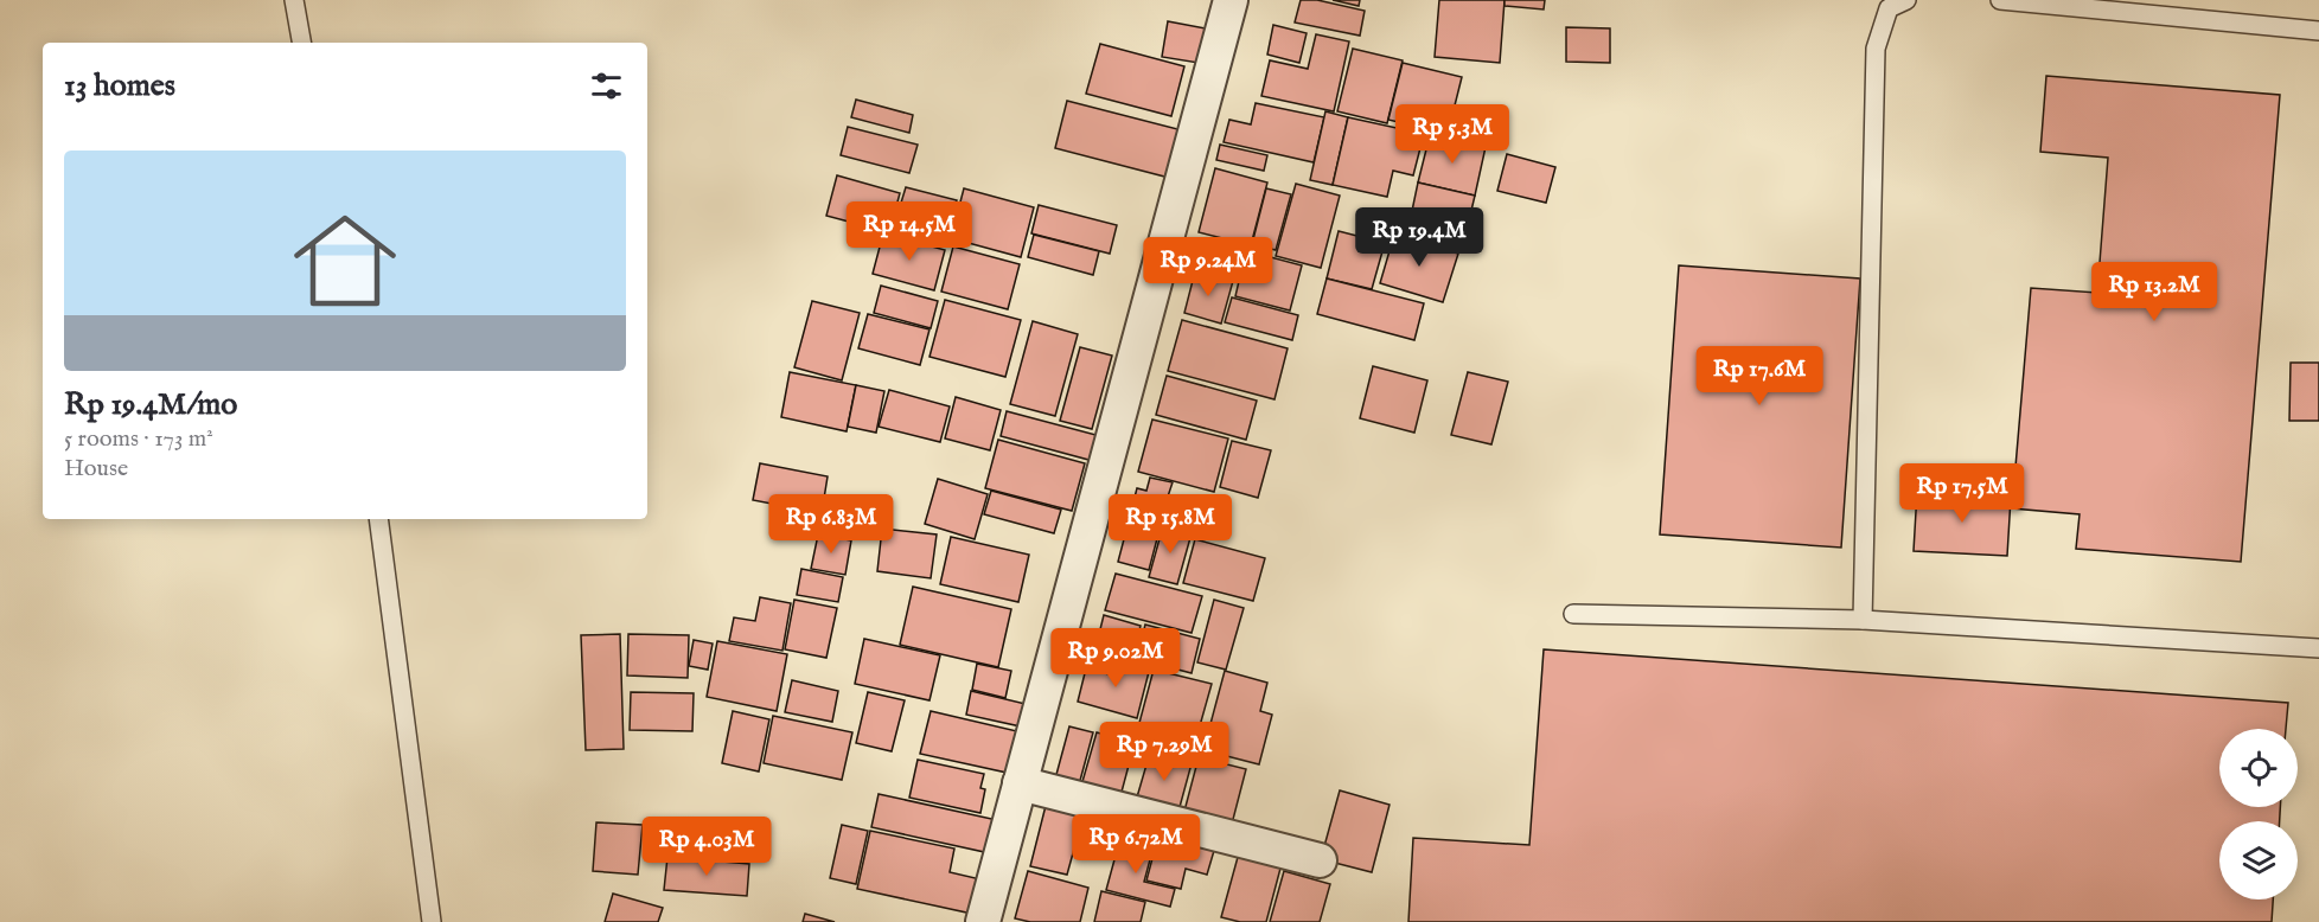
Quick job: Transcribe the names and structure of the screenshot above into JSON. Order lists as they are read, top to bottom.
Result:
{
  "page": {
    "heading": "13 homes",
    "price": [
      "Rp 5.3M",
      "Rp 14.5M",
      "Rp 19.4M",
      "Rp 9.24M",
      "Rp 13.2M",
      "Rp 17.6M",
      "Rp 17.5M",
      "Rp 6.83M",
      "Rp 15.8M",
      "Rp 9.02M",
      "Rp 7.29M",
      "Rp 6.72M",
      "Rp 4.03M"
    ],
    "list": [
      {
        "name": "Rp 19.4M/mo",
        "note": "5 rooms · 173 m² · House"
      }
    ]
  }
}
